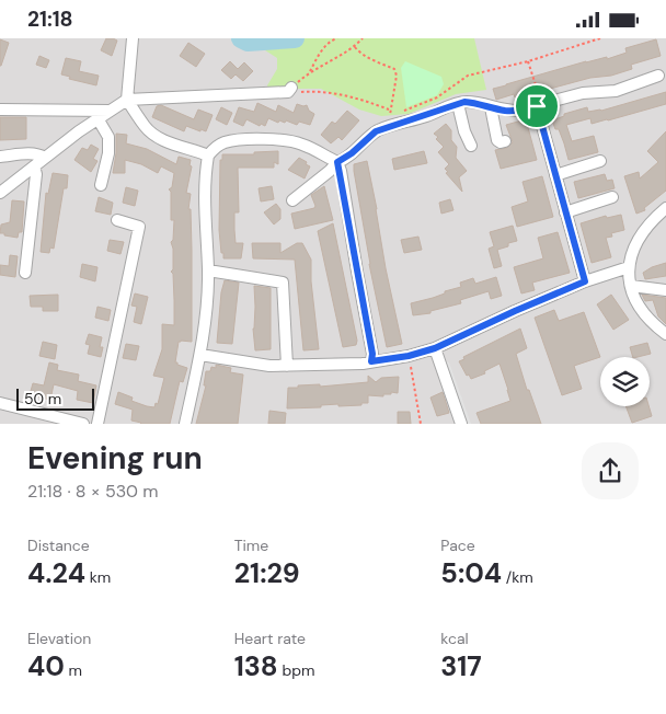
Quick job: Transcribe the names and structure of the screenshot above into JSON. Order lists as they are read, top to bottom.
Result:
{
  "scale_bar": "50 m",
  "page": {
    "status": "21:18",
    "scale": "50 m",
    "heading": ["Evening run", "21:18 · 8 × 530 m"],
    "stats": [
      ["Distance", "4.24 km"],
      ["Time", "21:29"],
      ["Pace", "5:04 /km"],
      ["Elevation", "40 m"],
      ["Heart rate", "138 bpm"],
      ["kcal", "317"]
    ]
  }
}
